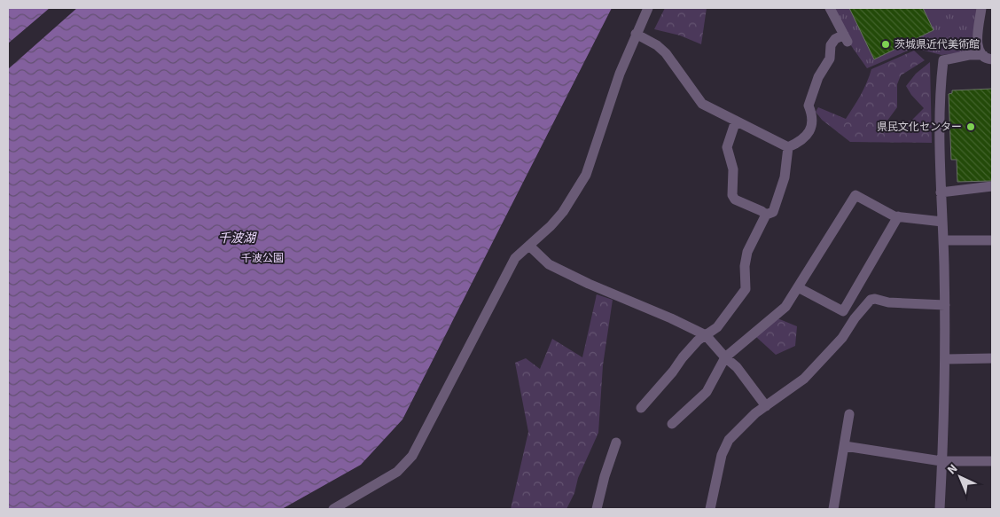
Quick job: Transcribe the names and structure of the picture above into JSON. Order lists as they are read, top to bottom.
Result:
{
  "water": ["千波湖"],
  "parks": ["千波公園"],
  "places": ["茨城県近代美術館", "県民文化センター"],
  "north": "top left"
}
